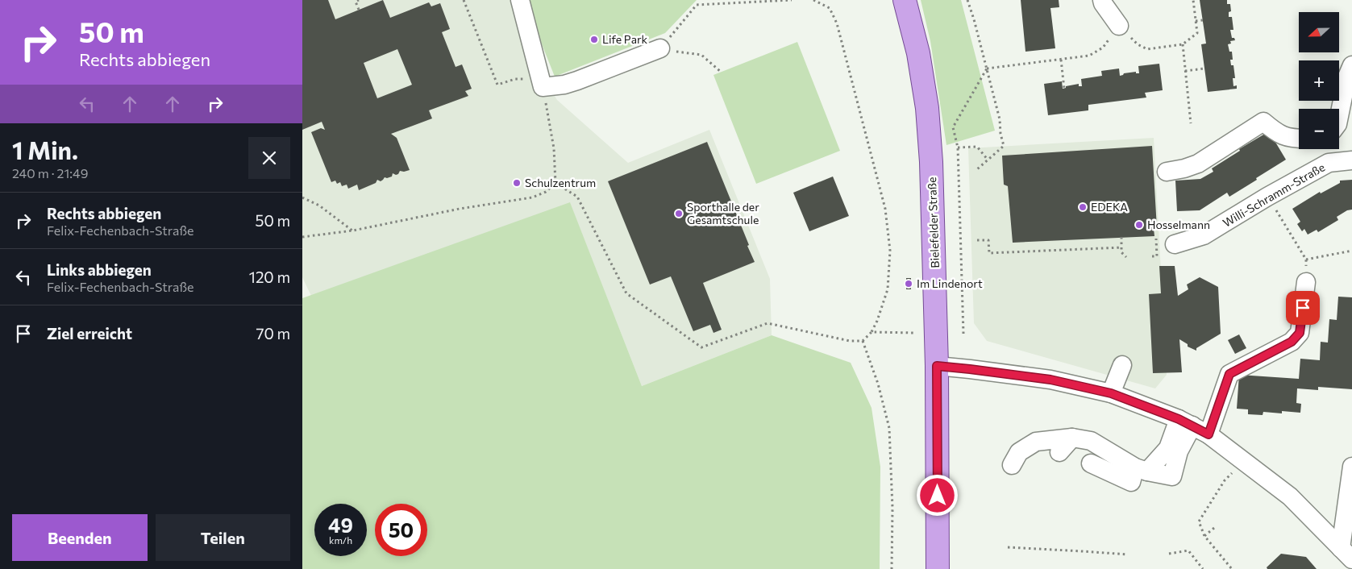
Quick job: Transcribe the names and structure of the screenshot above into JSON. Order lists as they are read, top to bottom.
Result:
{
  "streets": {
    "main road": ["Bielefelder Straße"],
    "street": ["Willi-Schramm-Straße"]
  },
  "places": [
    "Life Park",
    "Schulzentrum",
    "EDEKA",
    "Sporthalle der Gesamtschule",
    "Hosselmann",
    "Im Lindenort"
  ],
  "north": "left",
  "page": {
    "turn": ["50 m", "Rechts abbiegen"],
    "map_buttons": ["+", "−"],
    "heading": ["1 Min.", "240 m · 21:49"],
    "list": [
      {
        "name": "Rechts abbiegen",
        "note": "Felix-Fechenbach-Straße",
        "value": "50 m"
      },
      {
        "name": "Links abbiegen",
        "note": "Felix-Fechenbach-Straße",
        "value": "120 m"
      },
      {
        "name": "Ziel erreicht",
        "value": "70 m"
      }
    ],
    "speed": "49 km/h",
    "limit": "50",
    "buttons": ["Beenden", "Teilen"]
  }
}
